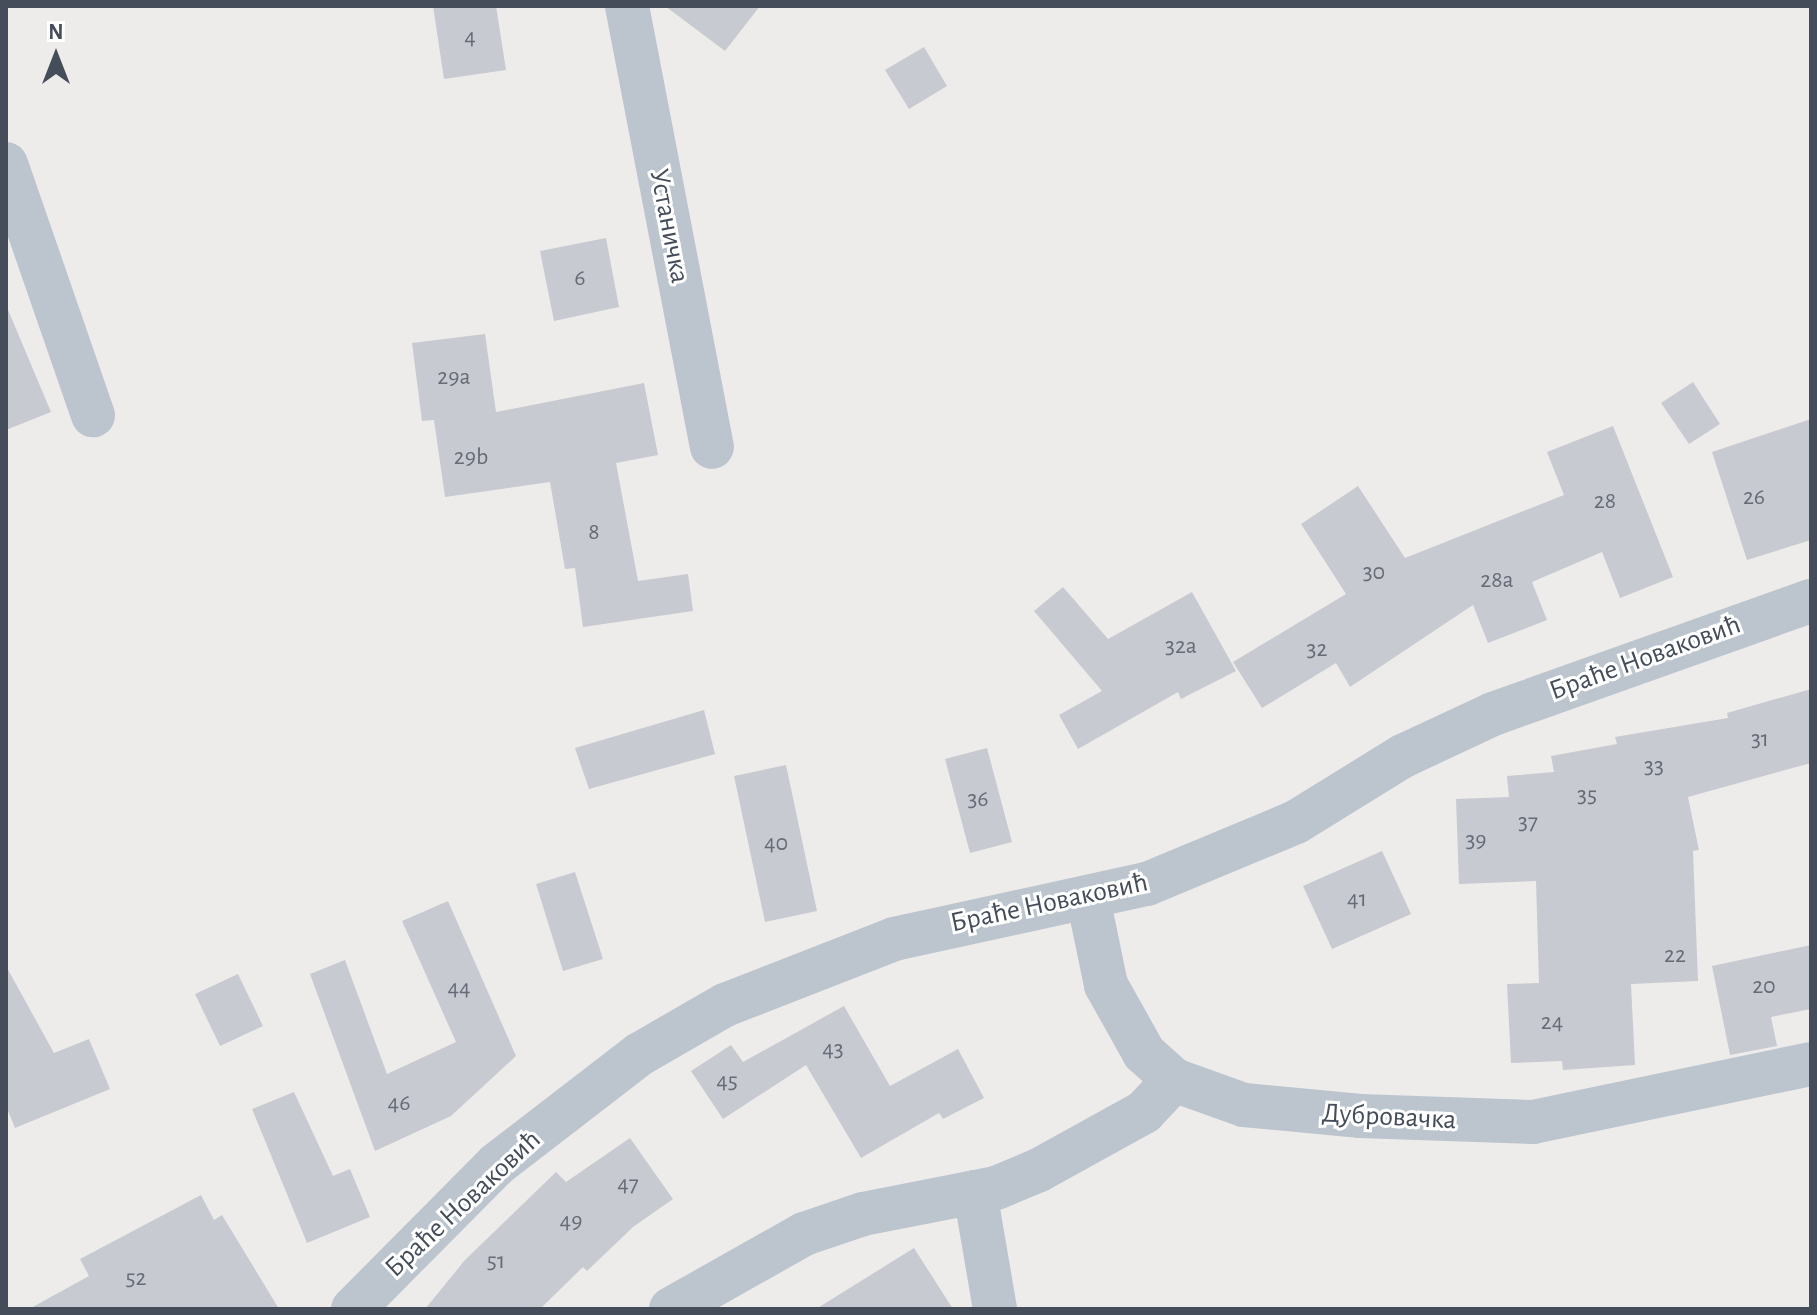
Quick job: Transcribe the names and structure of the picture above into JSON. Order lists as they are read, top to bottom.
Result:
{
  "streets": {
    "street": ["Устаничка", "Браће Новаковић", "Дубровачка"]
  },
  "crossings": [
    ["Браће Новаковић", "Дубровачка"]
  ],
  "house_numbers": [
    "4",
    "6",
    "29a",
    "29b",
    "26",
    "28",
    "8",
    "30",
    "28a",
    "32a",
    "32",
    "31",
    "33",
    "35",
    "36",
    "37",
    "39",
    "40",
    "41",
    "22",
    "20",
    "44",
    "24",
    "43",
    "45",
    "46",
    "47",
    "49",
    "51",
    "52"
  ],
  "north": "top"
}
